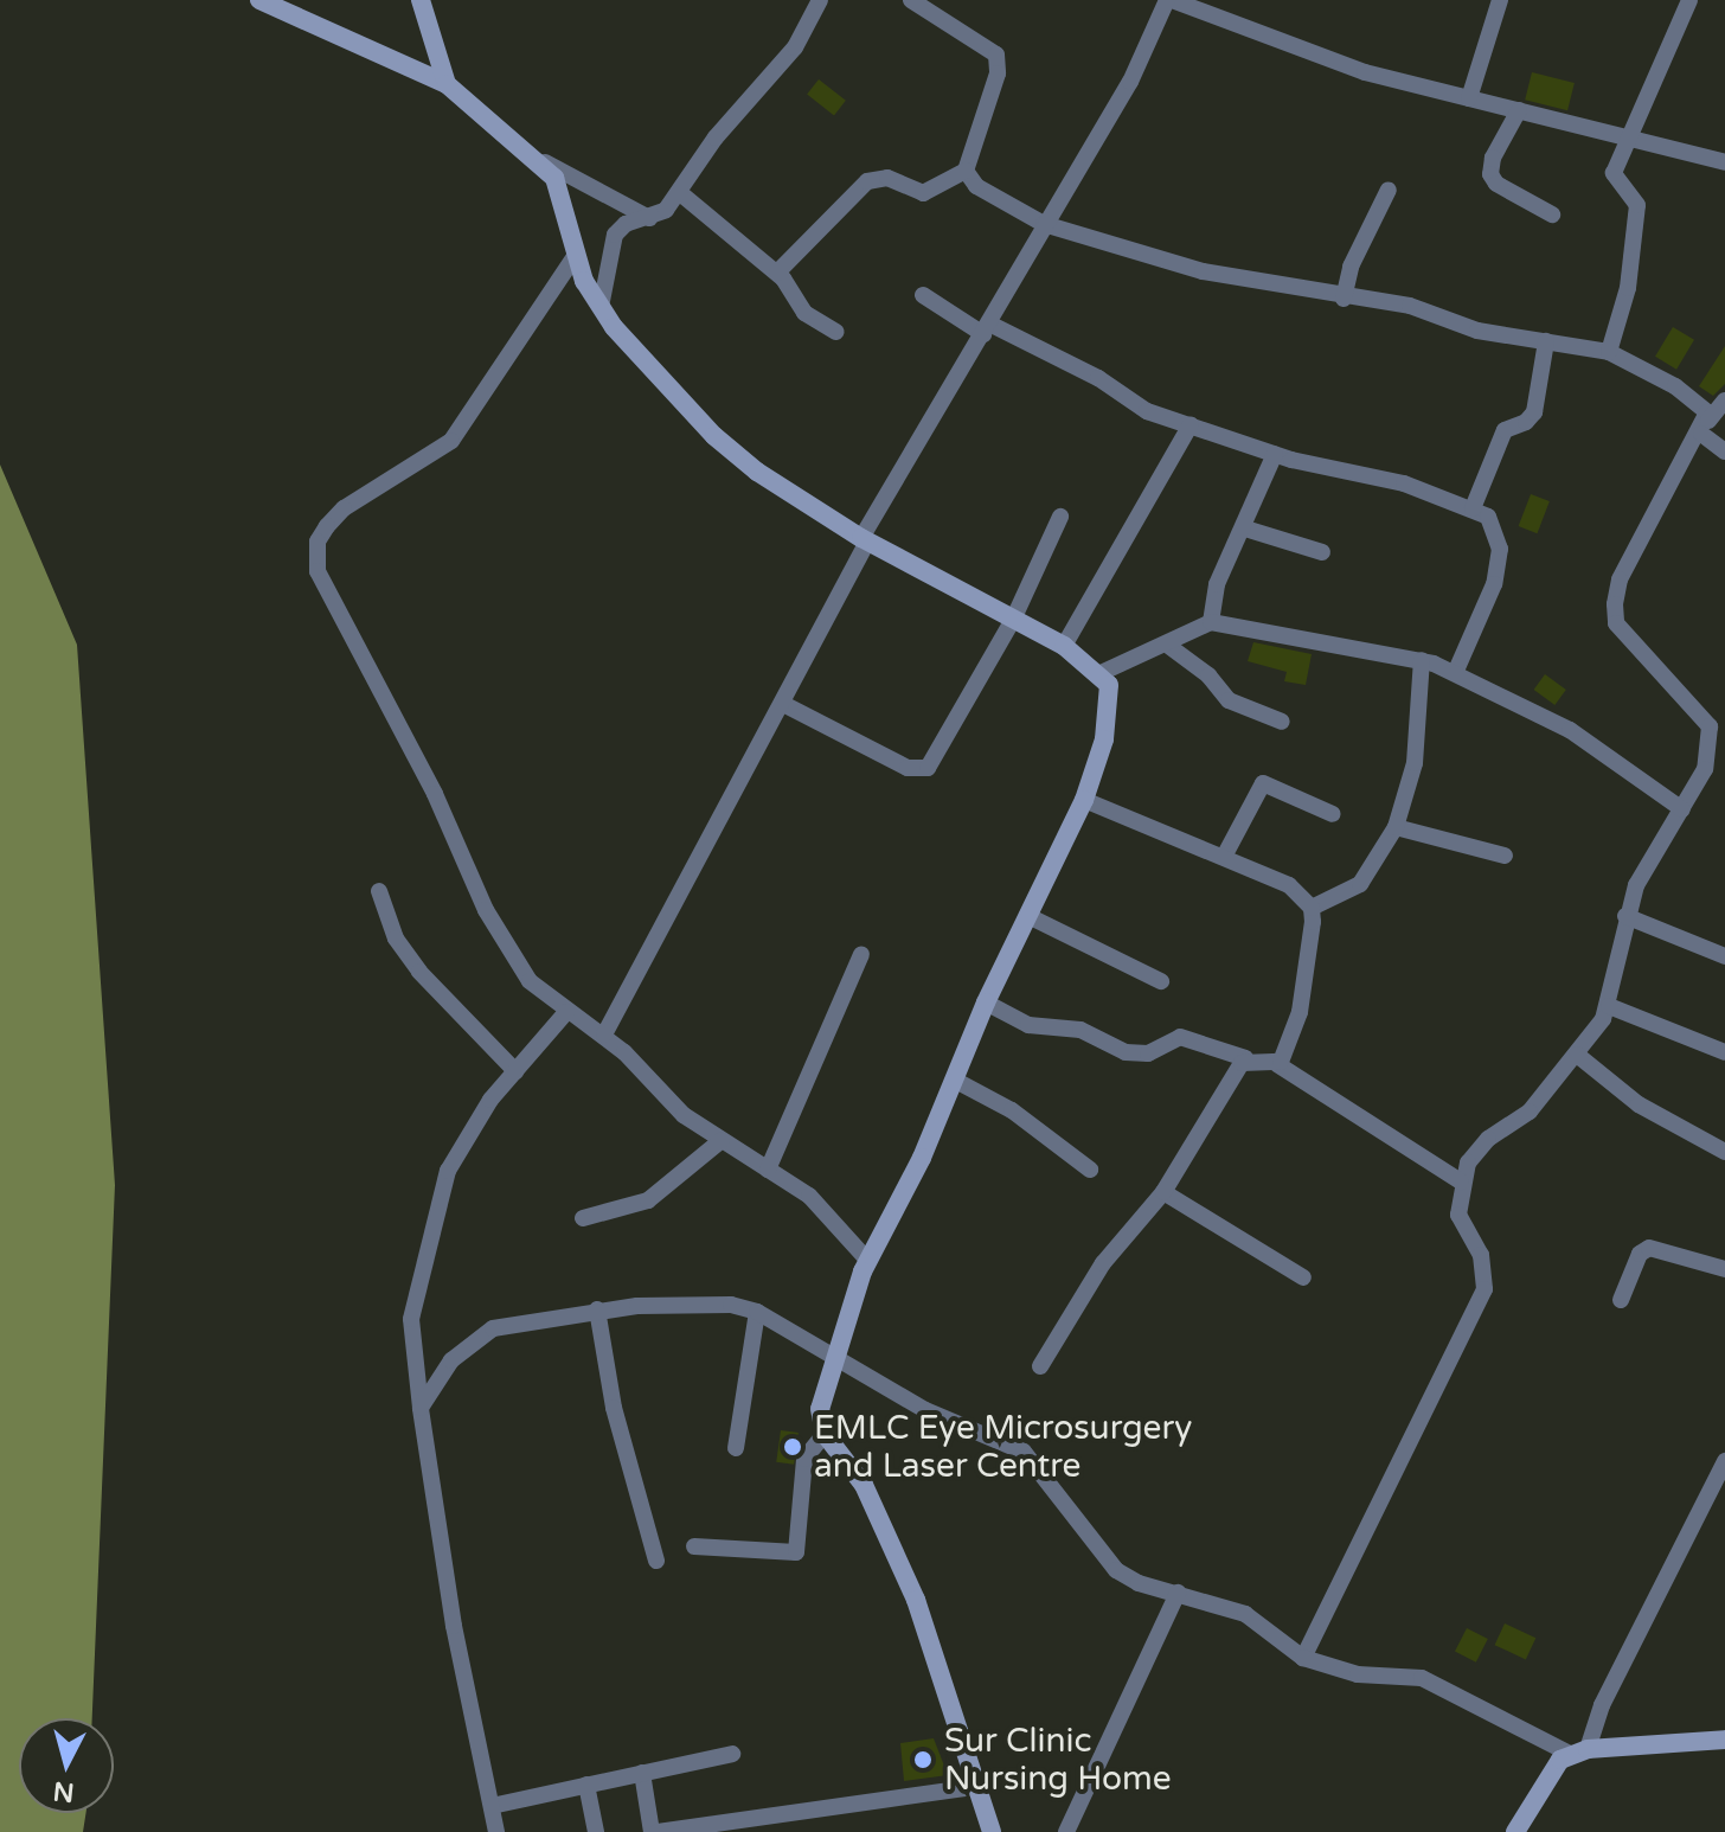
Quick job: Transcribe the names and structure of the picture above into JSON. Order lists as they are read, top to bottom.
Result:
{
  "places": ["EMLC Eye Microsurgery and Laser Centre", "Sur Clinic Nursing Home"],
  "north": "bottom"
}
